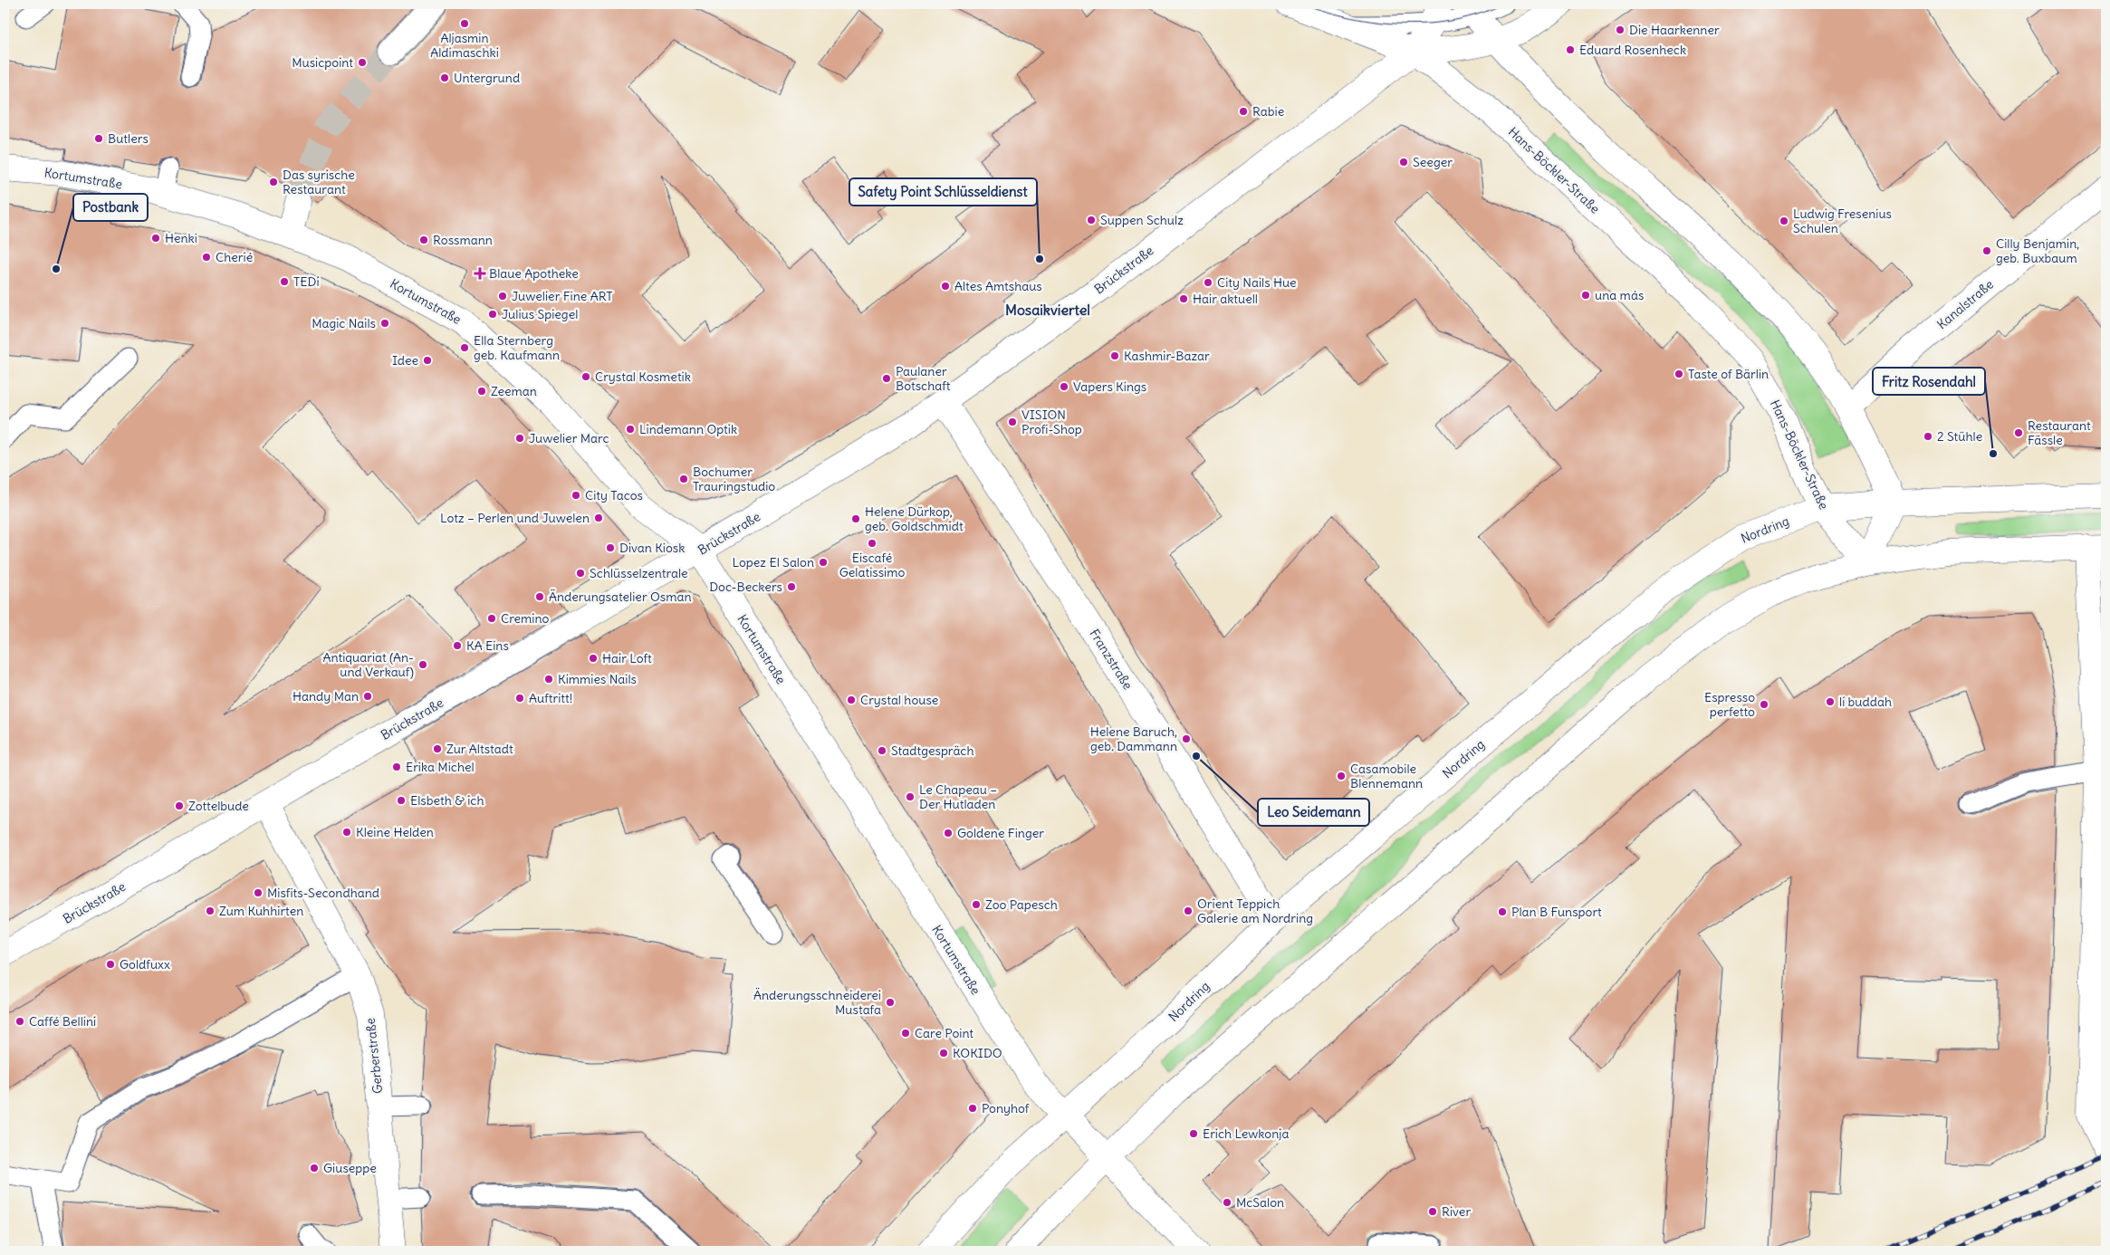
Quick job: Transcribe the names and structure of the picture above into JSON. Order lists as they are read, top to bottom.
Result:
{
  "streets": {
    "street": [
      "Hans-Böckler-Straße",
      "Kortumstraße",
      "Brückstraße",
      "Kanalstraße",
      "Nordring",
      "Franzstraße",
      "Gerberstraße"
    ]
  },
  "crossings": [
    ["Hans-Böckler-Straße", "Brückstraße"],
    ["Hans-Böckler-Straße", "Nordring"],
    ["Kortumstraße", "Brückstraße"],
    ["Kortumstraße", "Nordring"],
    ["Brückstraße", "Franzstraße"],
    ["Brückstraße", "Gerberstraße"],
    ["Nordring", "Franzstraße"]
  ],
  "districts": ["Mosaikviertel"],
  "places": {
    "other": [
      "Aljasmin Aldimaschki",
      "Die Haarkenner",
      "Eduard Rosenheck",
      "Musicpoint",
      "Untergrund",
      "Rabie",
      "Butlers",
      "Seeger",
      "Das syrische Restaurant",
      "Suppen Schulz",
      "Ludwig Fresenius Schulen",
      "Henki",
      "Rossmann",
      "Cilly Benjamin, geb. Buxbaum",
      "Cherié",
      "Safety Point Schlüsseldienst",
      "Postbank",
      "TEDi",
      "City Nails Hue",
      "Altes Amtshaus",
      "una más",
      "Juwelier Fine ART",
      "Hair aktuell",
      "Julius Spiegel",
      "Magic Nails",
      "Ella Sternberg geb. Kaufmann",
      "Kashmir-Bazar",
      "Idee",
      "Taste of Bärlin",
      "Crystal Kosmetik",
      "Paulaner Botschaft",
      "Vapers Kings",
      "Zeeman",
      "VISION Profi-Shop",
      "Lindemann Optik",
      "Restaurant Fässle",
      "2 Stühle",
      "Juwelier Marc",
      "Fritz Rosendahl",
      "Bochumer Trauringstudio",
      "City Tacos",
      "Lotz – Perlen und Juwelen",
      "Helene Dürkop, geb. Goldschmidt",
      "Eiscafé Gelatissimo",
      "Divan Kiosk",
      "Lopez El Salon",
      "Schlüsselzentrale",
      "Doc-Beckers",
      "Änderungsatelier Osman",
      "Cremino",
      "KA Eins",
      "Hair Loft",
      "Antiquariat (An- und Verkauf)",
      "Kimmies Nails",
      "Handy Man",
      "Auftritt!",
      "Crystal house",
      "li buddah",
      "Espresso perfetto",
      "Helene Baruch, geb. Dammann",
      "Zur Altstadt",
      "Stadtgespräch",
      "Leo Seidemann",
      "Erika Michel",
      "Casamobile Blennemann",
      "Le Chapeau – Der Hutladen",
      "Elsbeth & ich",
      "Zottelbude",
      "Kleine Helden",
      "Goldene Finger",
      "Misfits-Secondhand",
      "Zoo Papesch",
      "Zum Kuhhirten",
      "Orient Teppich Galerie am Nordring",
      "Plan B Funsport",
      "Goldfuxx",
      "Änderungsschneiderei Mustafa",
      "Caffé Bellini",
      "Care Point",
      "KOKIDO",
      "Ponyhof",
      "Erich Lewkonja",
      "Giuseppe",
      "McSalon",
      "River"
    ],
    "health": ["Blaue Apotheke"]
  }
}
